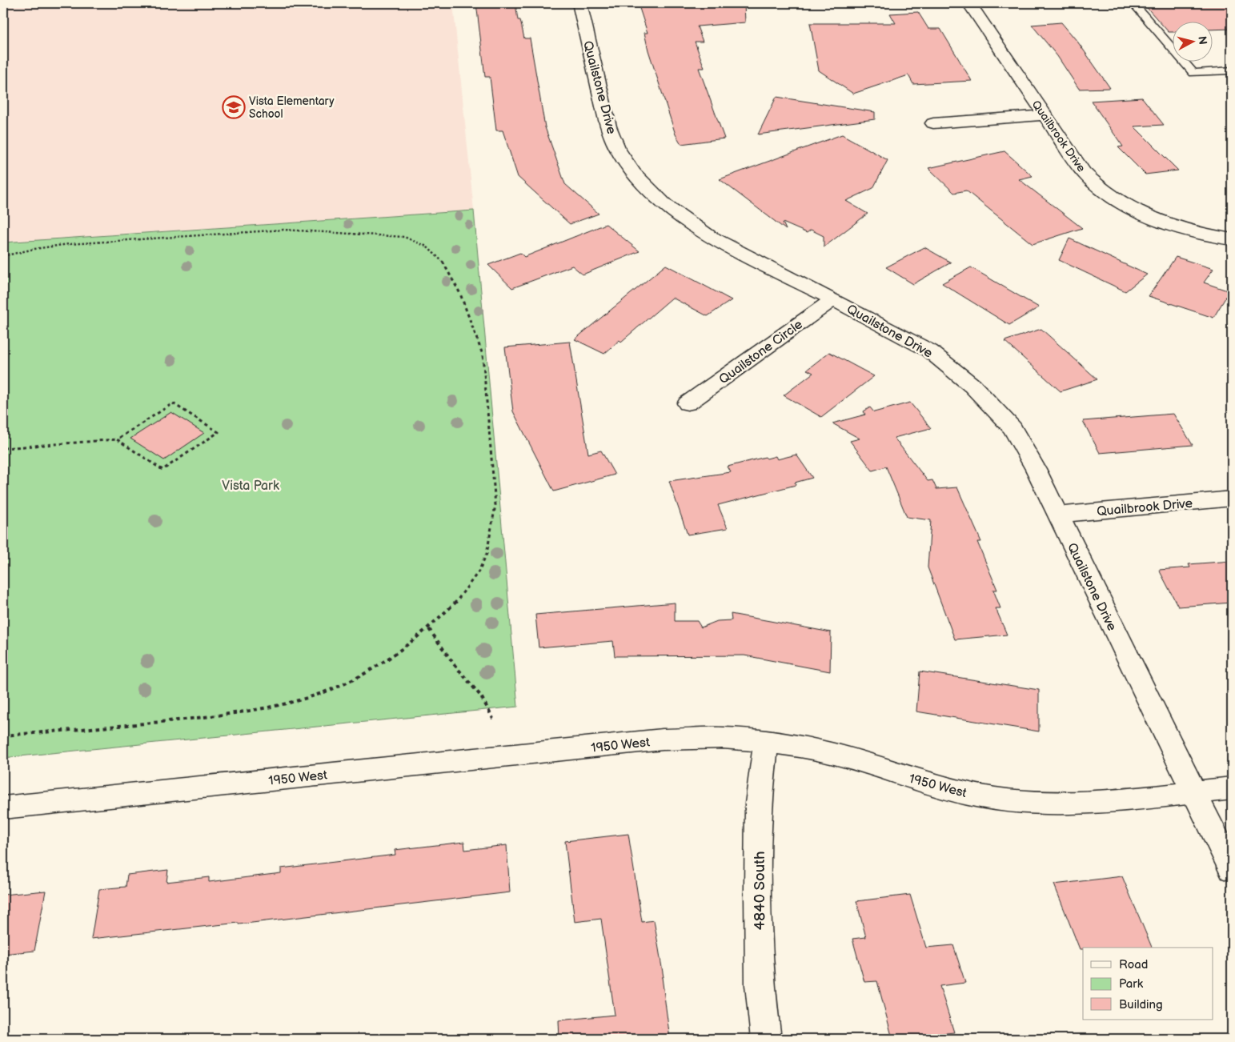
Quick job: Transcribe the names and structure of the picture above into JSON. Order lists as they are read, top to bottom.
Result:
{
  "streets": {
    "street": [
      "Quailstone Drive",
      "Quailbrook Drive",
      "Quailstone Circle",
      "1950 West",
      "4840 South"
    ]
  },
  "crossings": [
    ["Quailstone Drive", "Quailbrook Drive"],
    ["Quailstone Drive", "Quailstone Circle"],
    ["Quailstone Drive", "1950 West"],
    ["1950 West", "4840 South"]
  ],
  "parks": ["Vista Park"],
  "places": {
    "school or university": ["Vista Elementary School"]
  },
  "legend": ["Road", "Park", "Building"],
  "north": "right"
}
